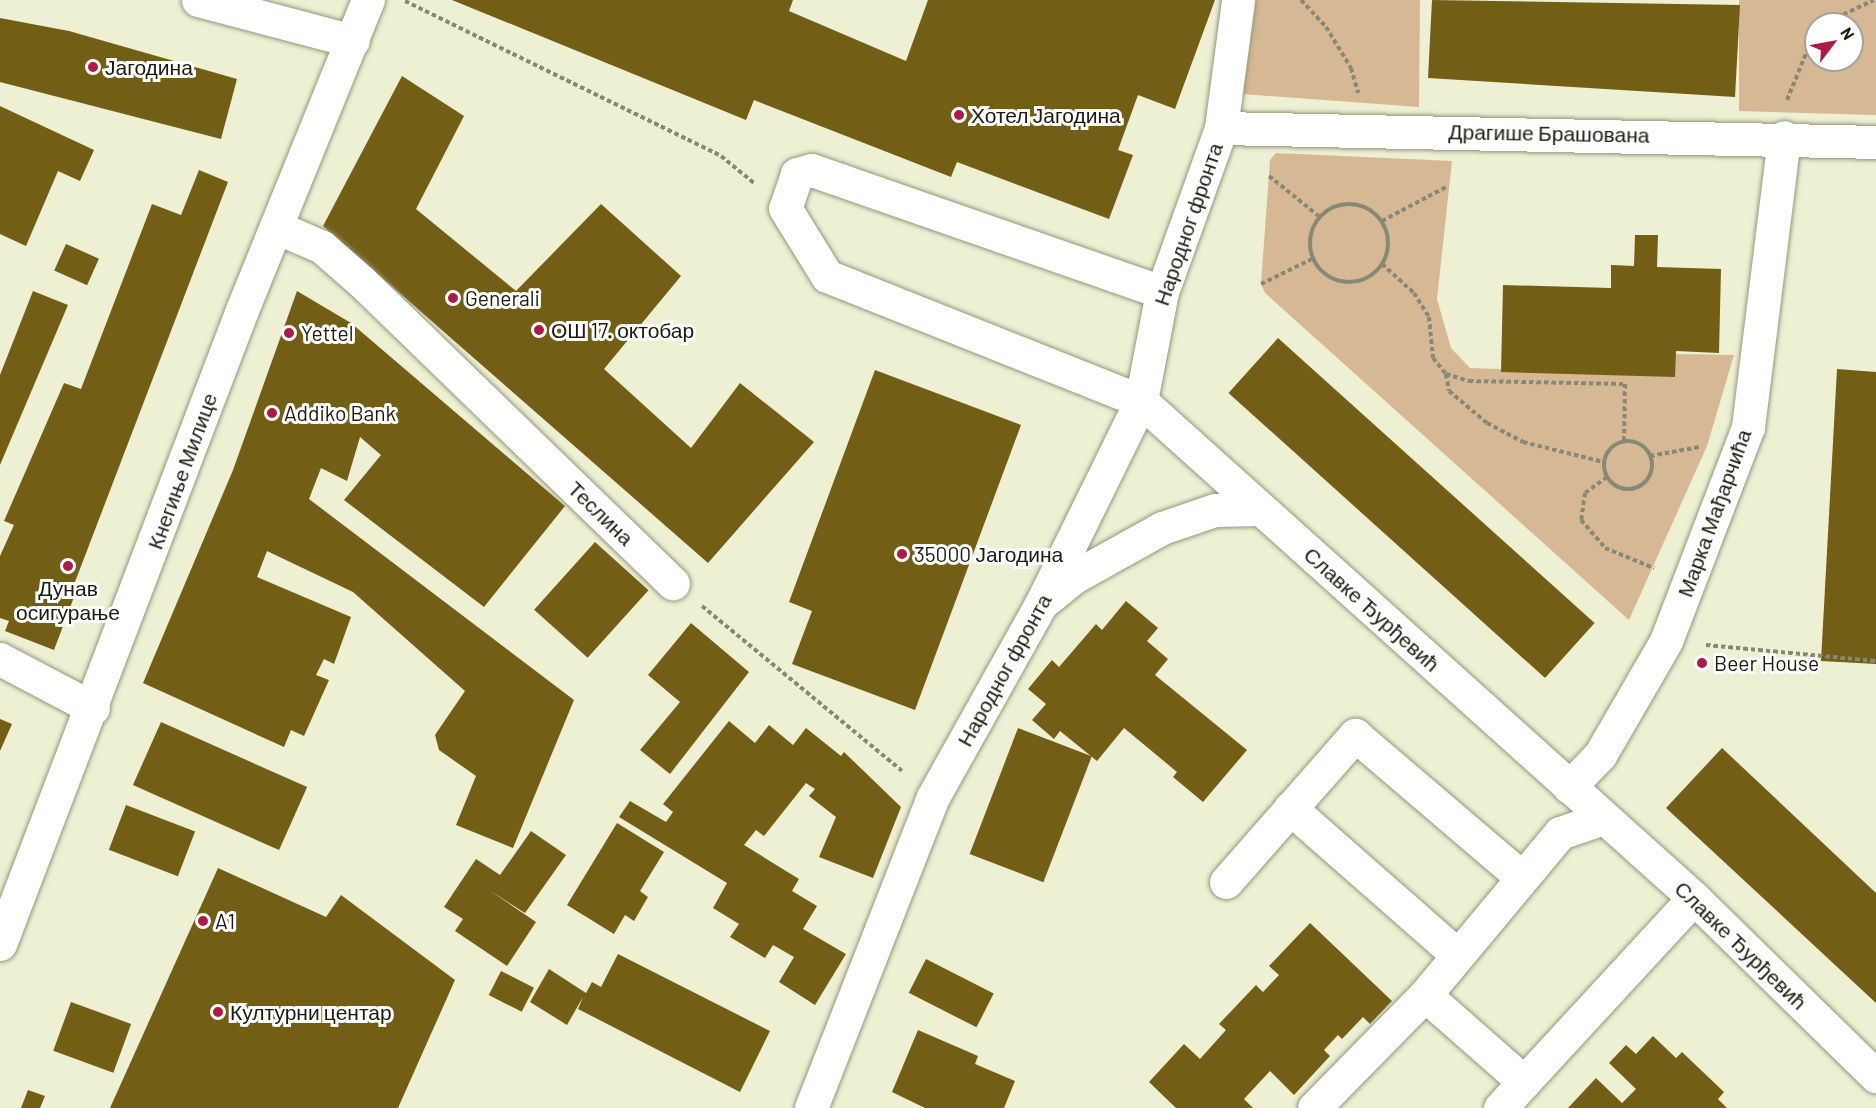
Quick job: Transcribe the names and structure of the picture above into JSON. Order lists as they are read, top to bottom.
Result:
{
  "streets": {
    "street": [
      "Драгише Брашована",
      "Народног фронта",
      "Кнегиње Милице",
      "Теслина",
      "Марка Мађарчића",
      "Славке Ђурђевић"
    ]
  },
  "crossings": [
    ["Драгише Брашована", "Народног фронта"],
    ["Драгише Брашована", "Марка Мађарчића"],
    ["Народног фронта", "Славке Ђурђевић"],
    ["Кнегиње Милице", "Теслина"],
    ["Марка Мађарчића", "Славке Ђурђевић"]
  ],
  "places": [
    "Јагодина",
    "Хотел Јагодина",
    "Generali",
    "ОШ 17. октобар",
    "Yettel",
    "Addiko Bank",
    "35000 Јагодина",
    "Дунав осигурање",
    "Beer House",
    "A1",
    "Културни центар"
  ],
  "north": "top right"
}
